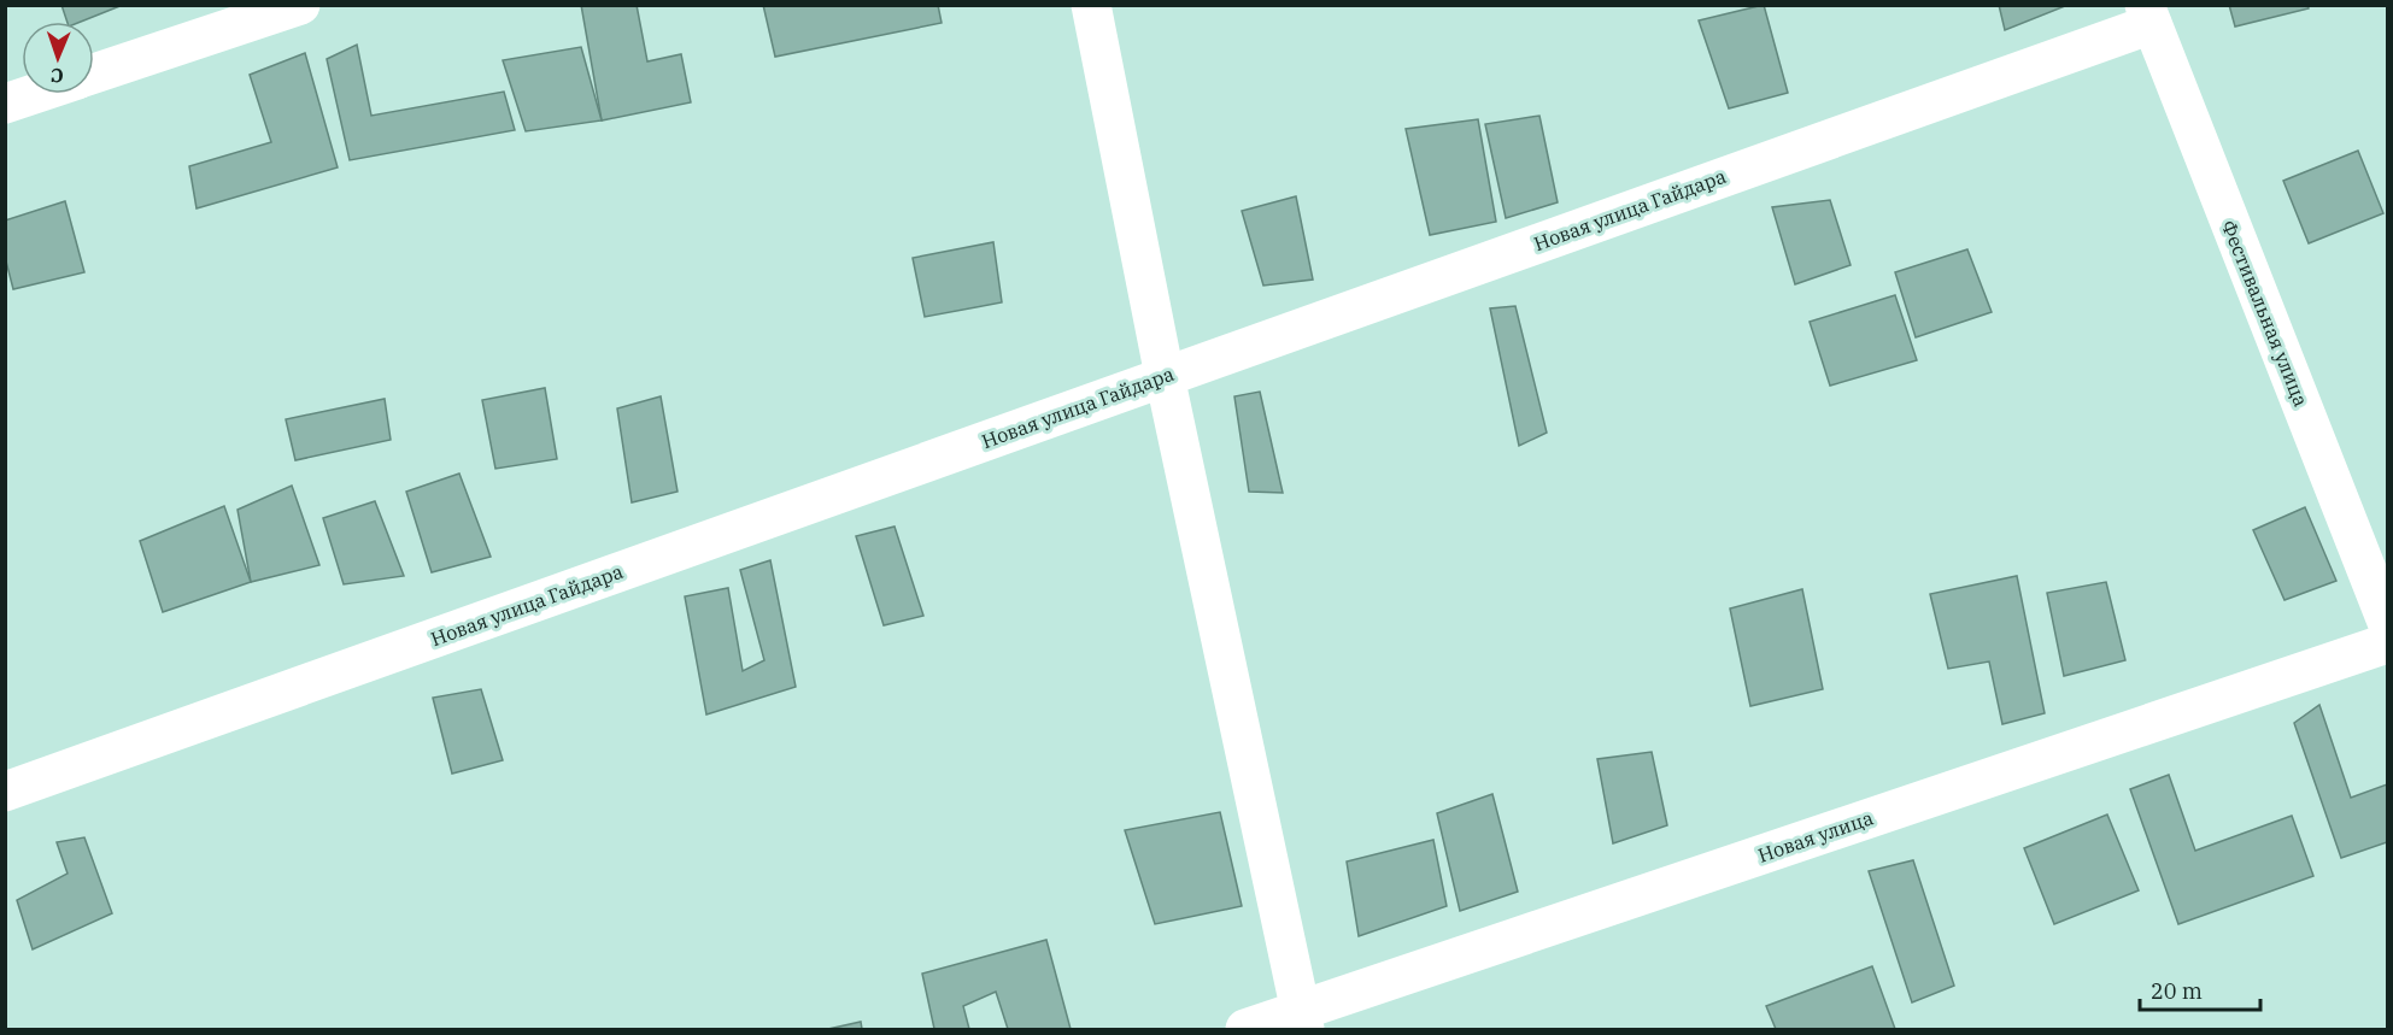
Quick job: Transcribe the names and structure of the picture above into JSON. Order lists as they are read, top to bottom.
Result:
{
  "streets": {
    "street": ["Новая улица Гайдара", "Фестивальная улица", "Новая улица"]
  },
  "crossings": [
    ["Новая улица Гайдара", "Фестивальная улица"]
  ],
  "scale_bar": "20 m",
  "north": "bottom"
}
